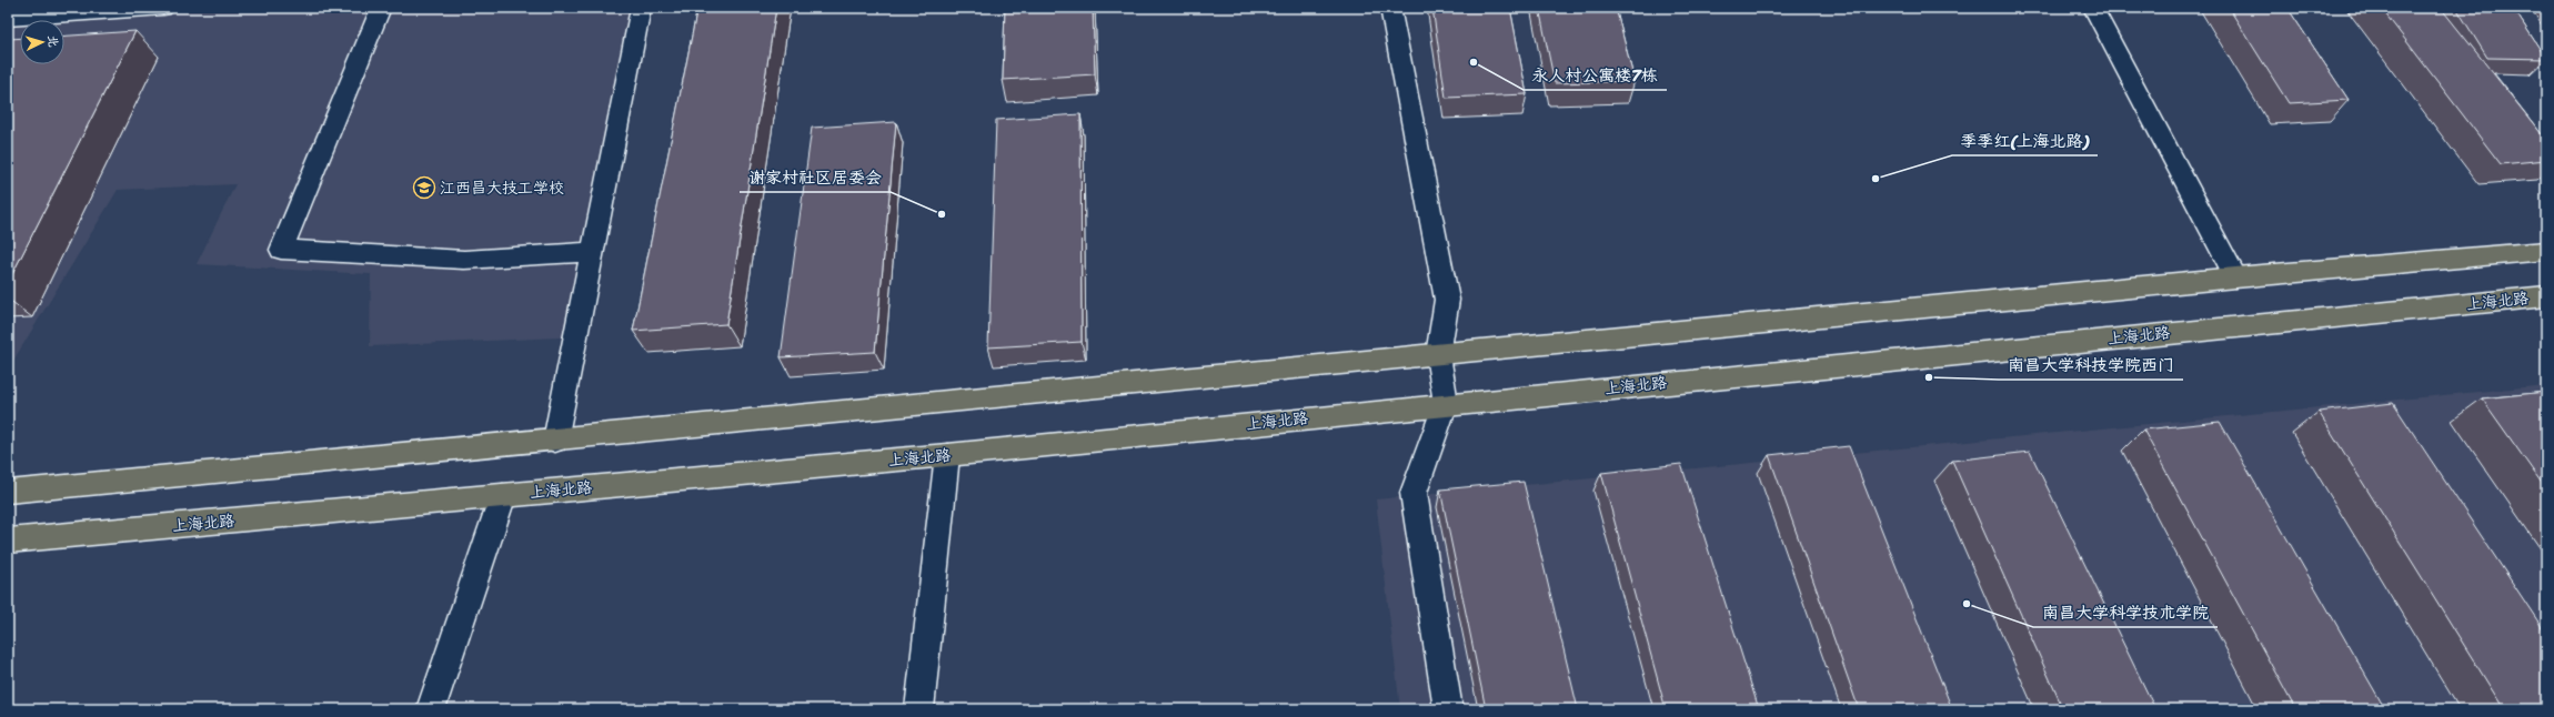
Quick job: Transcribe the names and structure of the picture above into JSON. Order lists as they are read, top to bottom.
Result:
{
  "streets": {
    "main road": ["上海北路"]
  },
  "places": {
    "other": [
      "永人村公寓楼7栋",
      "季季红(上海北路)",
      "谢家村社区居委会",
      "南昌大学科技学院西门",
      "南昌大学科学技术学院"
    ],
    "school or university": ["江西昌大技工学校"]
  },
  "north": "right"
}
